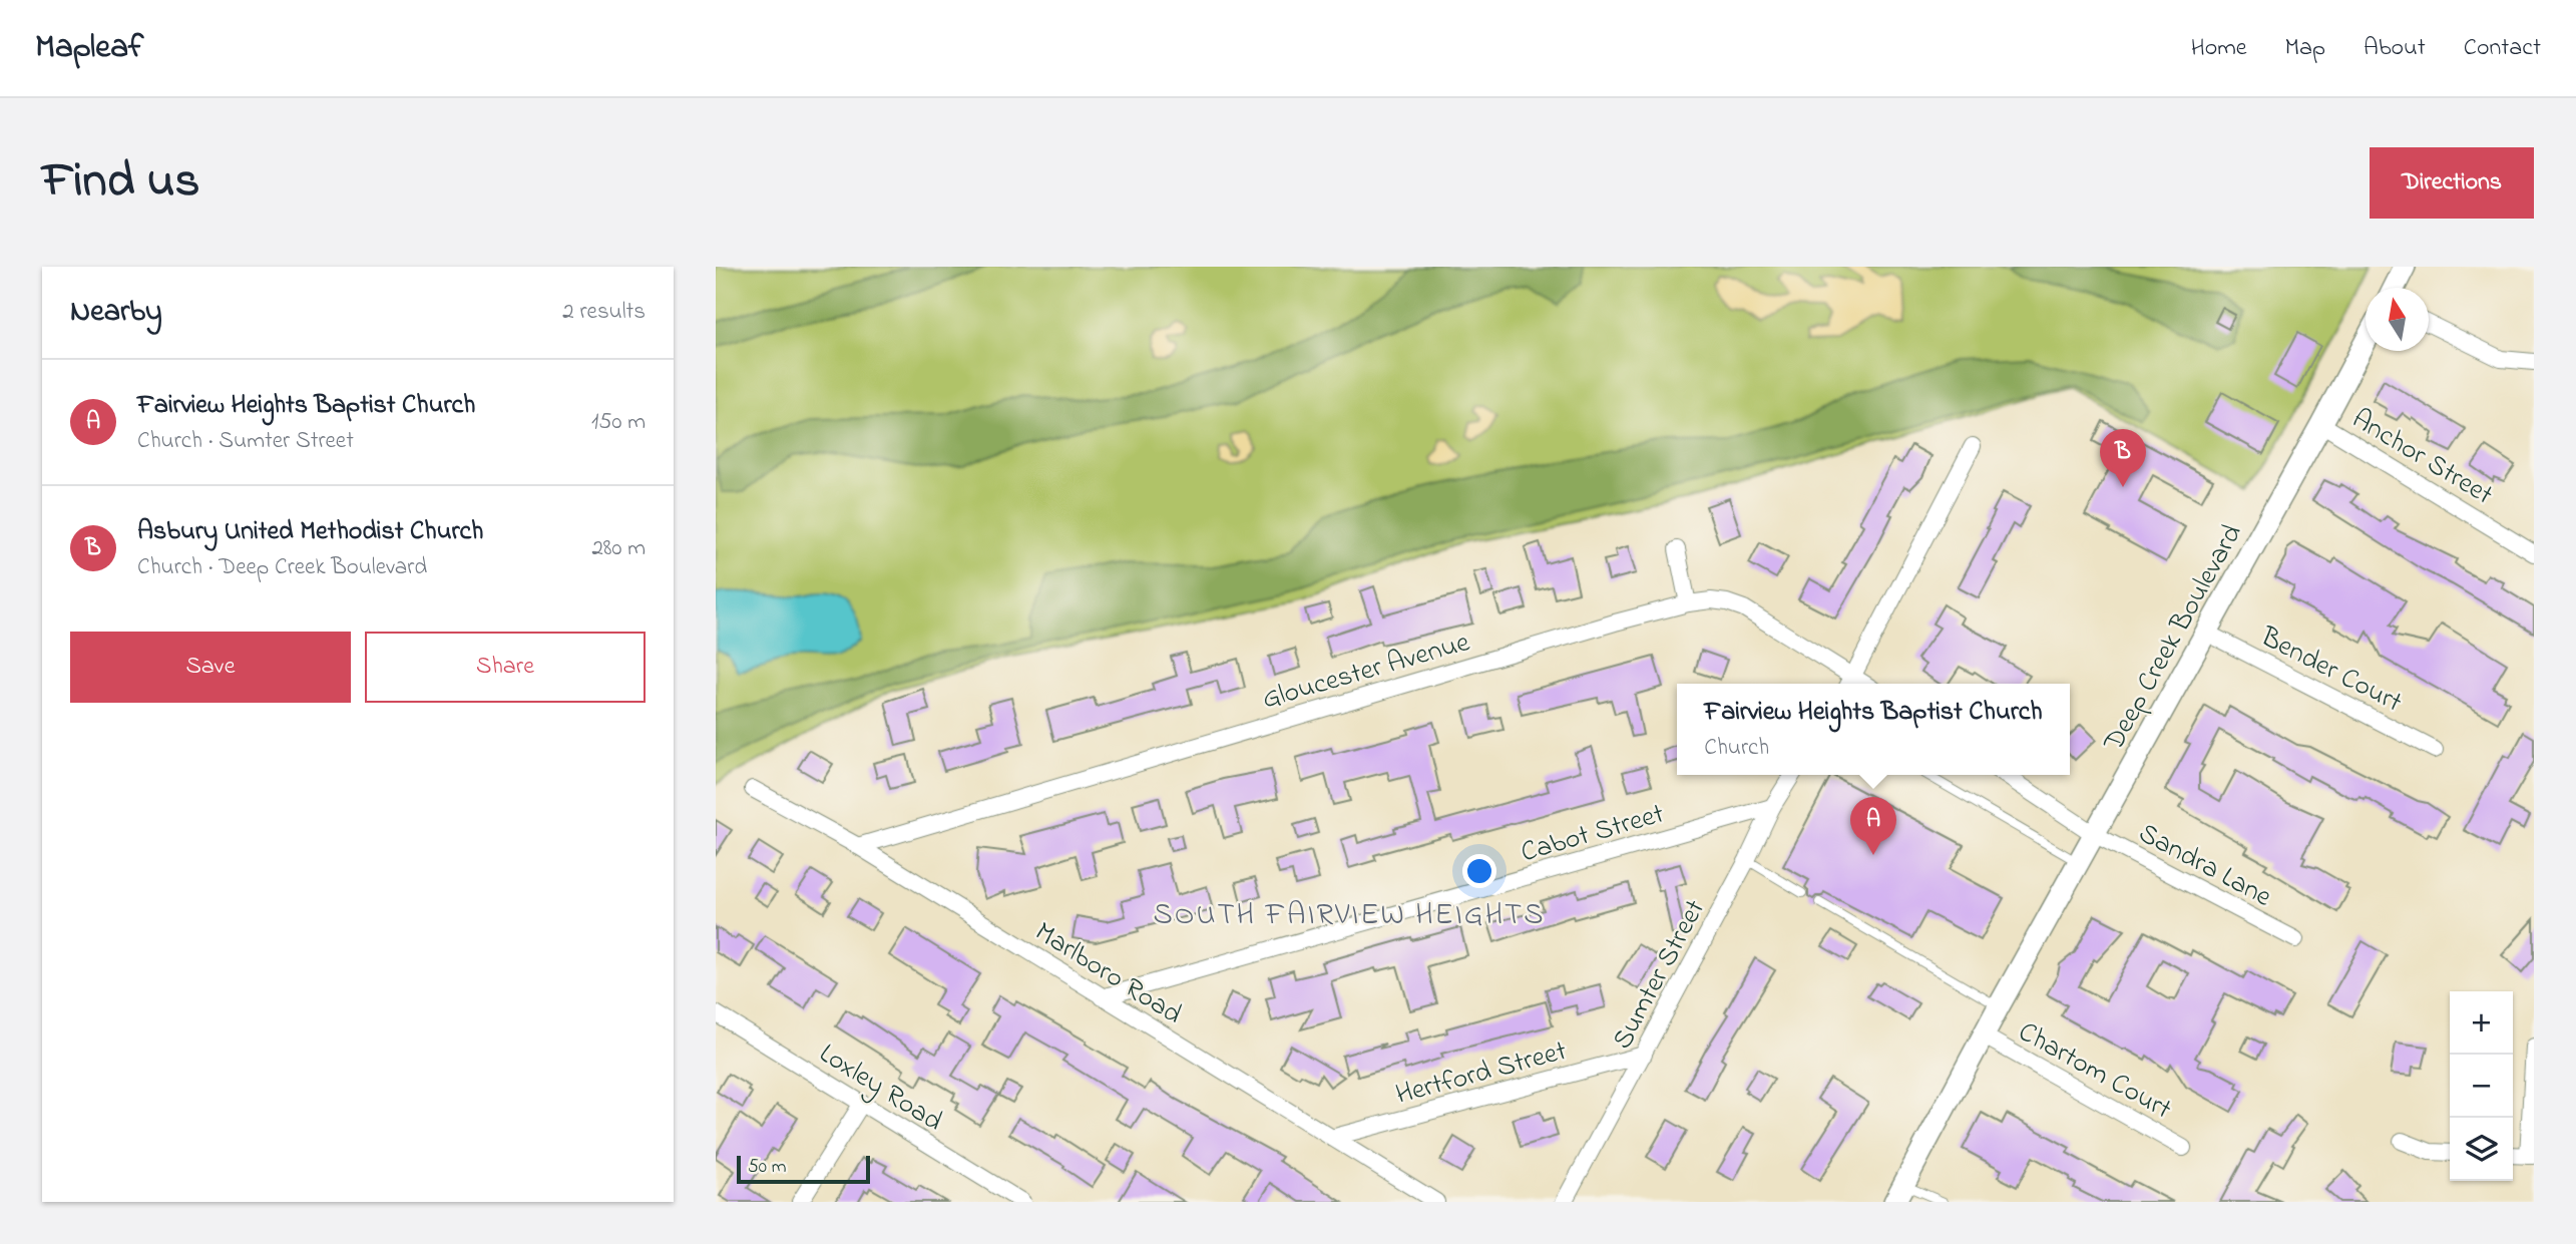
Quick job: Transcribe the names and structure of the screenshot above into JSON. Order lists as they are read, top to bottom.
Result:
{
  "streets": {
    "street": [
      "Anchor Street",
      "Deep Creek Boulevard",
      "Bender Court",
      "Gloucester Avenue",
      "Cabot Street",
      "Sandra Lane",
      "Marlboro Road",
      "Sumter Street",
      "Chartom Court",
      "Hertford Street",
      "Loxley Road"
    ]
  },
  "crossings": [
    ["Anchor Street", "Deep Creek Boulevard"],
    ["Deep Creek Boulevard", "Bender Court"],
    ["Deep Creek Boulevard", "Sandra Lane"],
    ["Deep Creek Boulevard", "Chartom Court"],
    ["Gloucester Avenue", "Marlboro Road"],
    ["Cabot Street", "Marlboro Road"],
    ["Cabot Street", "Sumter Street"],
    ["Marlboro Road", "Hertford Street"],
    ["Sumter Street", "Hertford Street"]
  ],
  "districts": ["SOUTH FAIRVIEW HEIGHTS"],
  "scale_bar": "50 m",
  "north": "top",
  "page": {
    "header": "Mapleaf",
    "nav": [
      "Home",
      "Map",
      "About",
      "Contact"
    ],
    "title": "Find us",
    "buttons": [
      "Directions",
      ["Save", "Share"]
    ],
    "heading": ["Nearby", "2 results"],
    "list": [
      {
        "mark": "A",
        "name": "Fairview Heights Baptist Church",
        "note": "Church · Sumter Street",
        "value": "150 m"
      },
      {
        "mark": "B",
        "name": "Asbury United Methodist Church",
        "note": "Church · Deep Creek Boulevard",
        "value": "280 m"
      }
    ],
    "pins": ["B", "A"],
    "popup": ["Fairview Heights Baptist Church", "Church"],
    "map_buttons": ["+", "−"],
    "scale": "50 m"
  }
}
